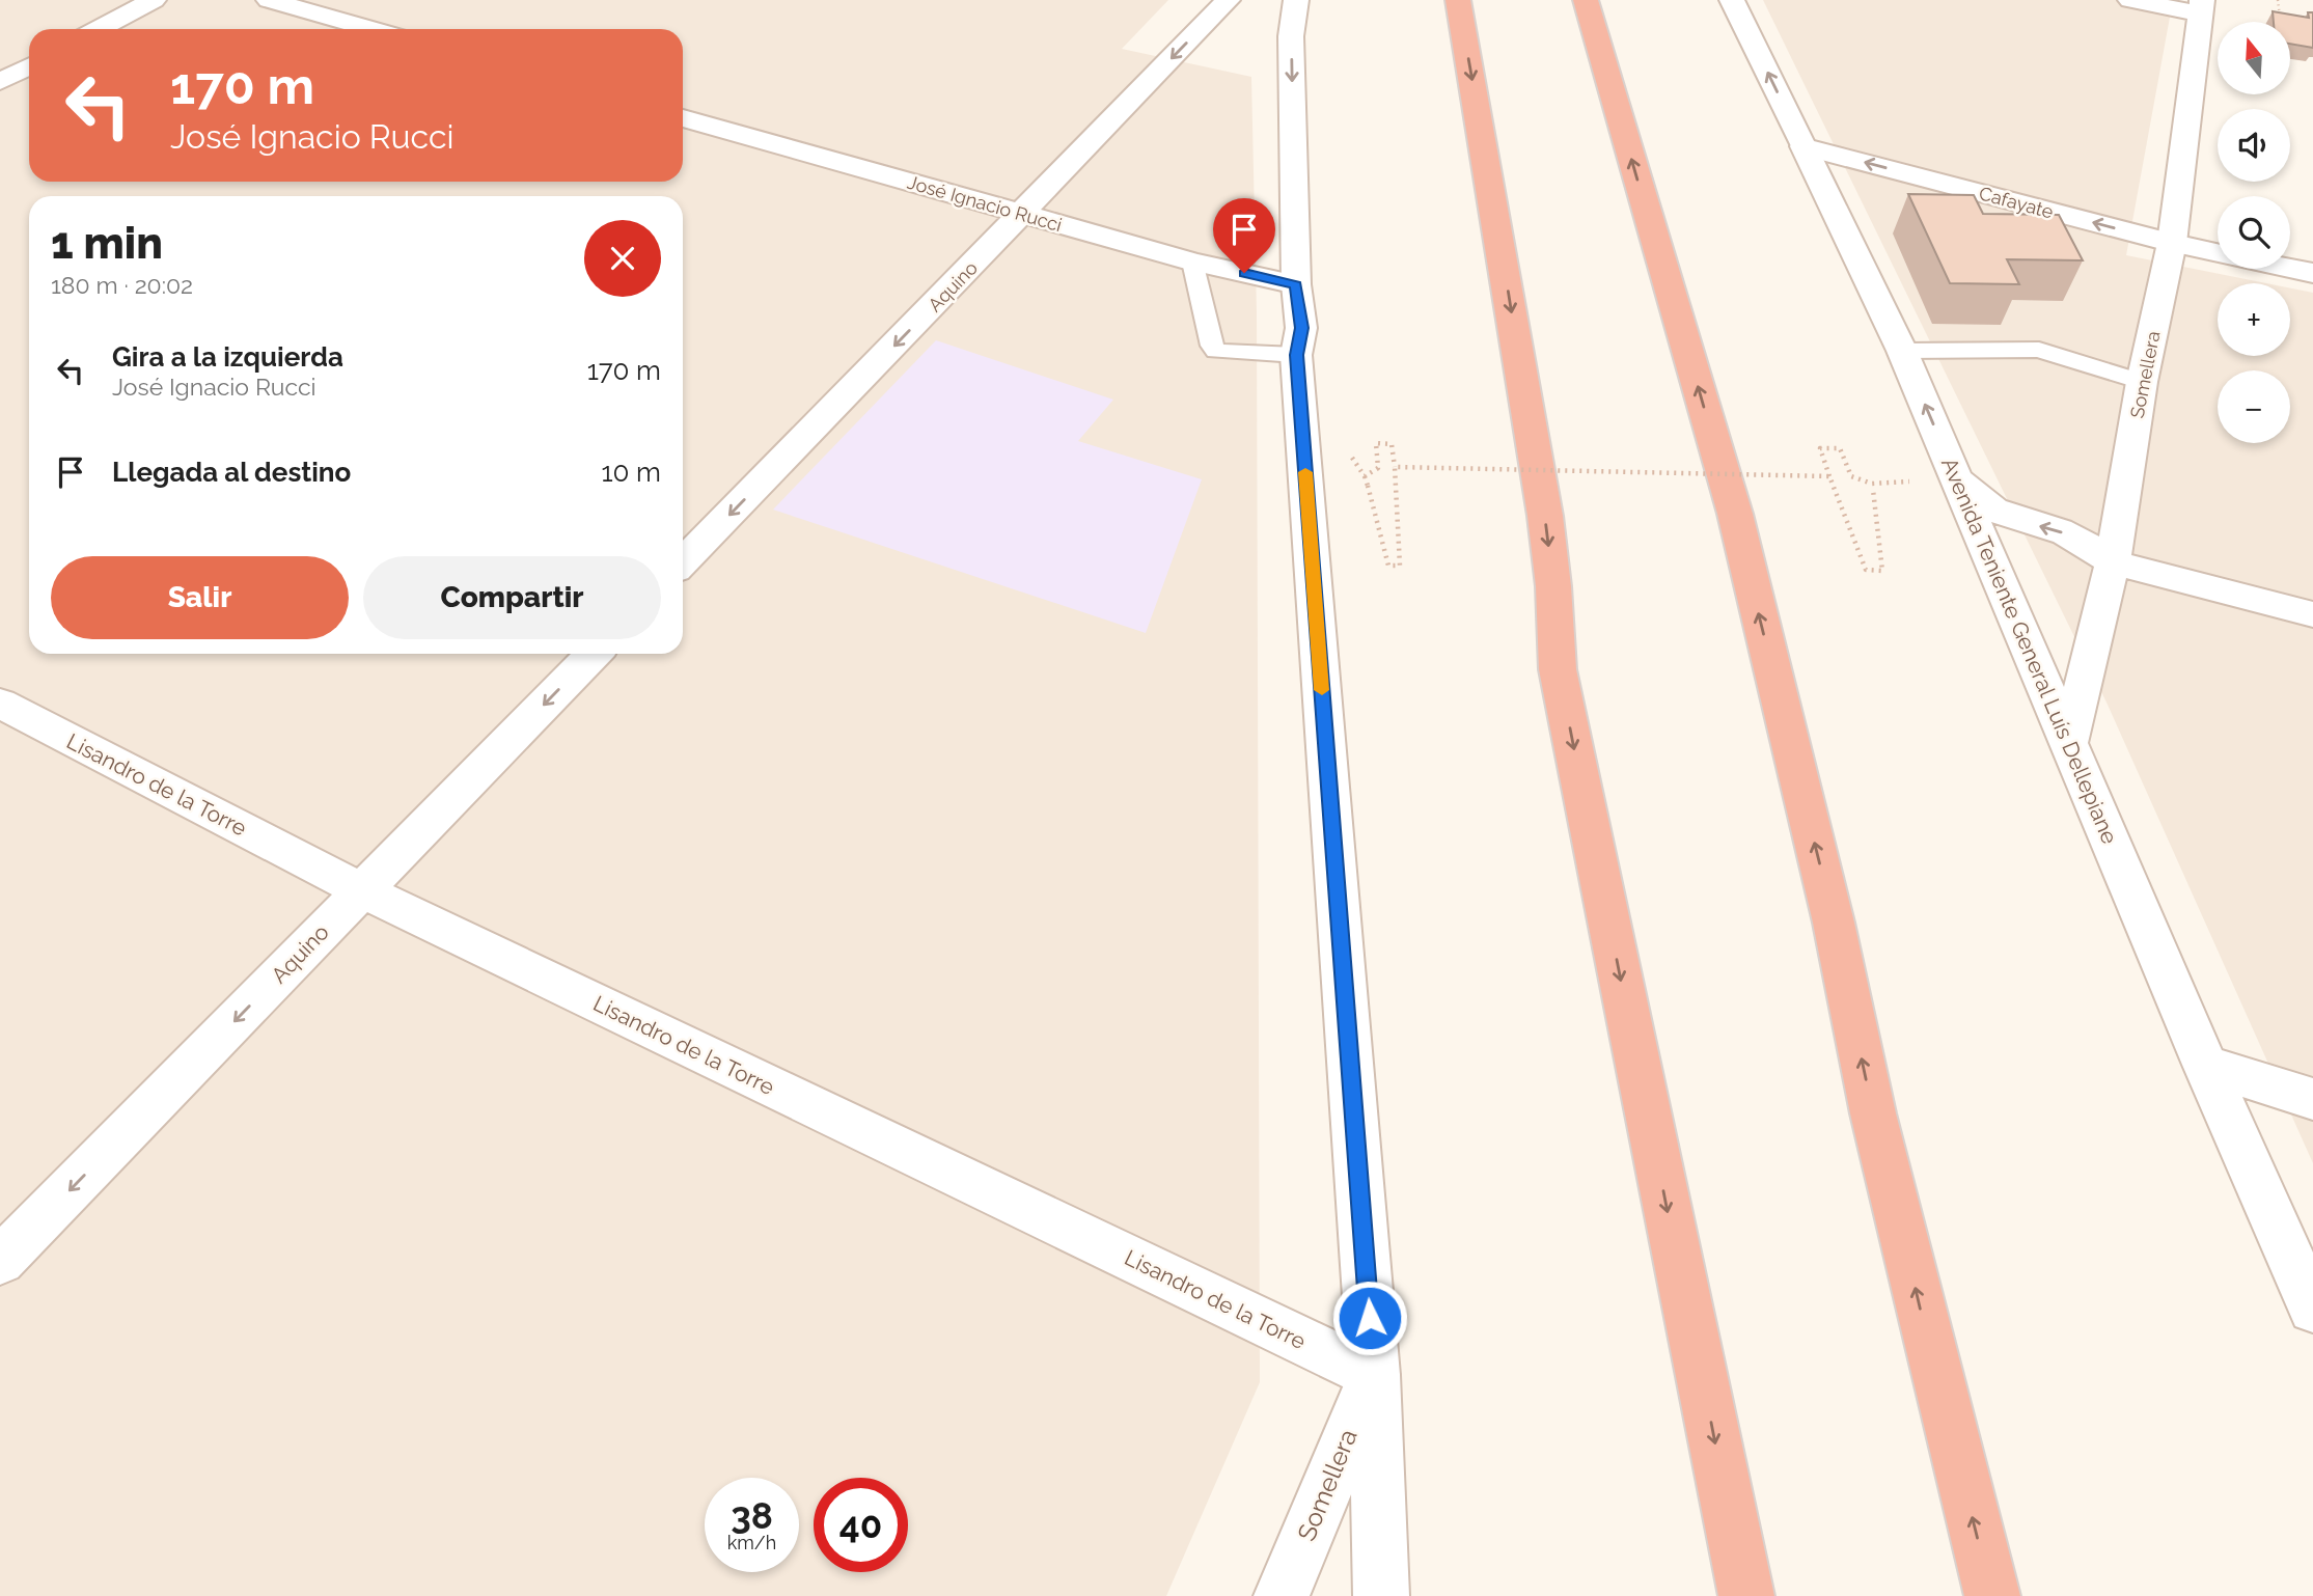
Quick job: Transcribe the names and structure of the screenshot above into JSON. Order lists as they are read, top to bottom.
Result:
{
  "streets": {
    "street": [
      "Cafayate",
      "José Ignacio Rucci",
      "Aquino",
      "Somellera",
      "Avenida Teniente General Luís Dellepiane",
      "Lisandro de la Torre"
    ]
  },
  "crossings": [
    ["Cafayate", "Somellera"],
    ["Cafayate", "Avenida Teniente General Luís Dellepiane"],
    ["José Ignacio Rucci", "Aquino"],
    ["Aquino", "Lisandro de la Torre"],
    ["Somellera", "Avenida Teniente General Luís Dellepiane"],
    ["Somellera", "Lisandro de la Torre"]
  ],
  "one_way": ["Aquino"],
  "north": "top",
  "page": {
    "map_buttons": ["+", "−"],
    "turn": ["170 m", "José Ignacio Rucci"],
    "heading": ["1 min", "180 m · 20:02"],
    "list": [
      {
        "name": "Gira a la izquierda",
        "note": "José Ignacio Rucci",
        "value": "170 m"
      },
      {
        "name": "Llegada al destino",
        "value": "10 m"
      }
    ],
    "buttons": ["Salir", "Compartir"],
    "speed": "38 km/h",
    "limit": "40"
  }
}
